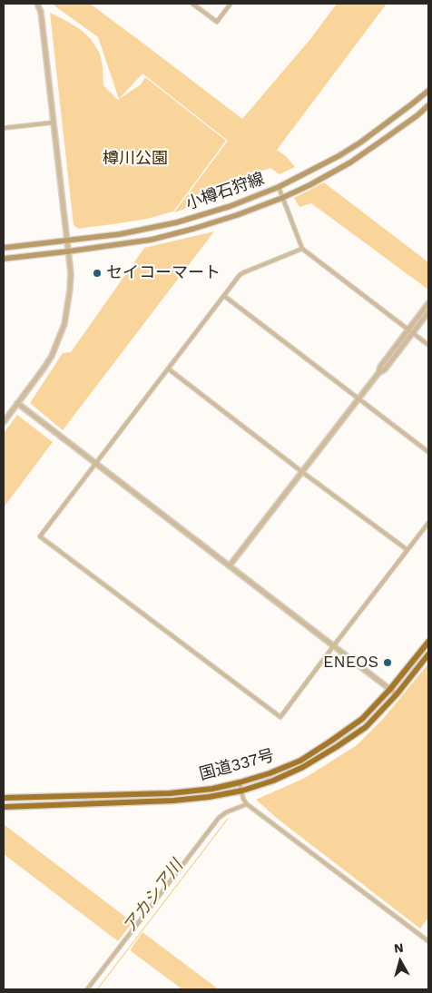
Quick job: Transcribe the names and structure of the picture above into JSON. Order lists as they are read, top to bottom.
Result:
{
  "streets": {
    "highway": ["国道337号"],
    "main road": ["小樽石狩線"]
  },
  "water": ["アカシア川"],
  "parks": ["樽川公園"],
  "places": ["セイコーマート", "ENEOS"],
  "north": "top"
}
